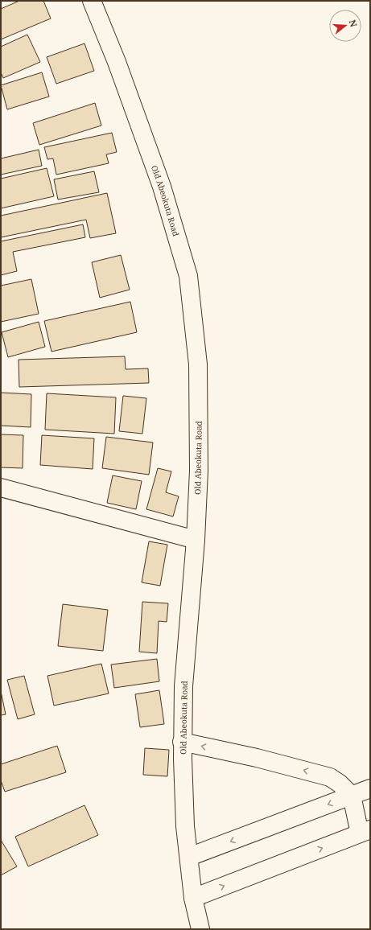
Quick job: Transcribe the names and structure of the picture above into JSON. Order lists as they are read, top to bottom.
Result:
{
  "streets": {
    "main road": ["Old Abeokuta Road"]
  },
  "north": "right"
}
